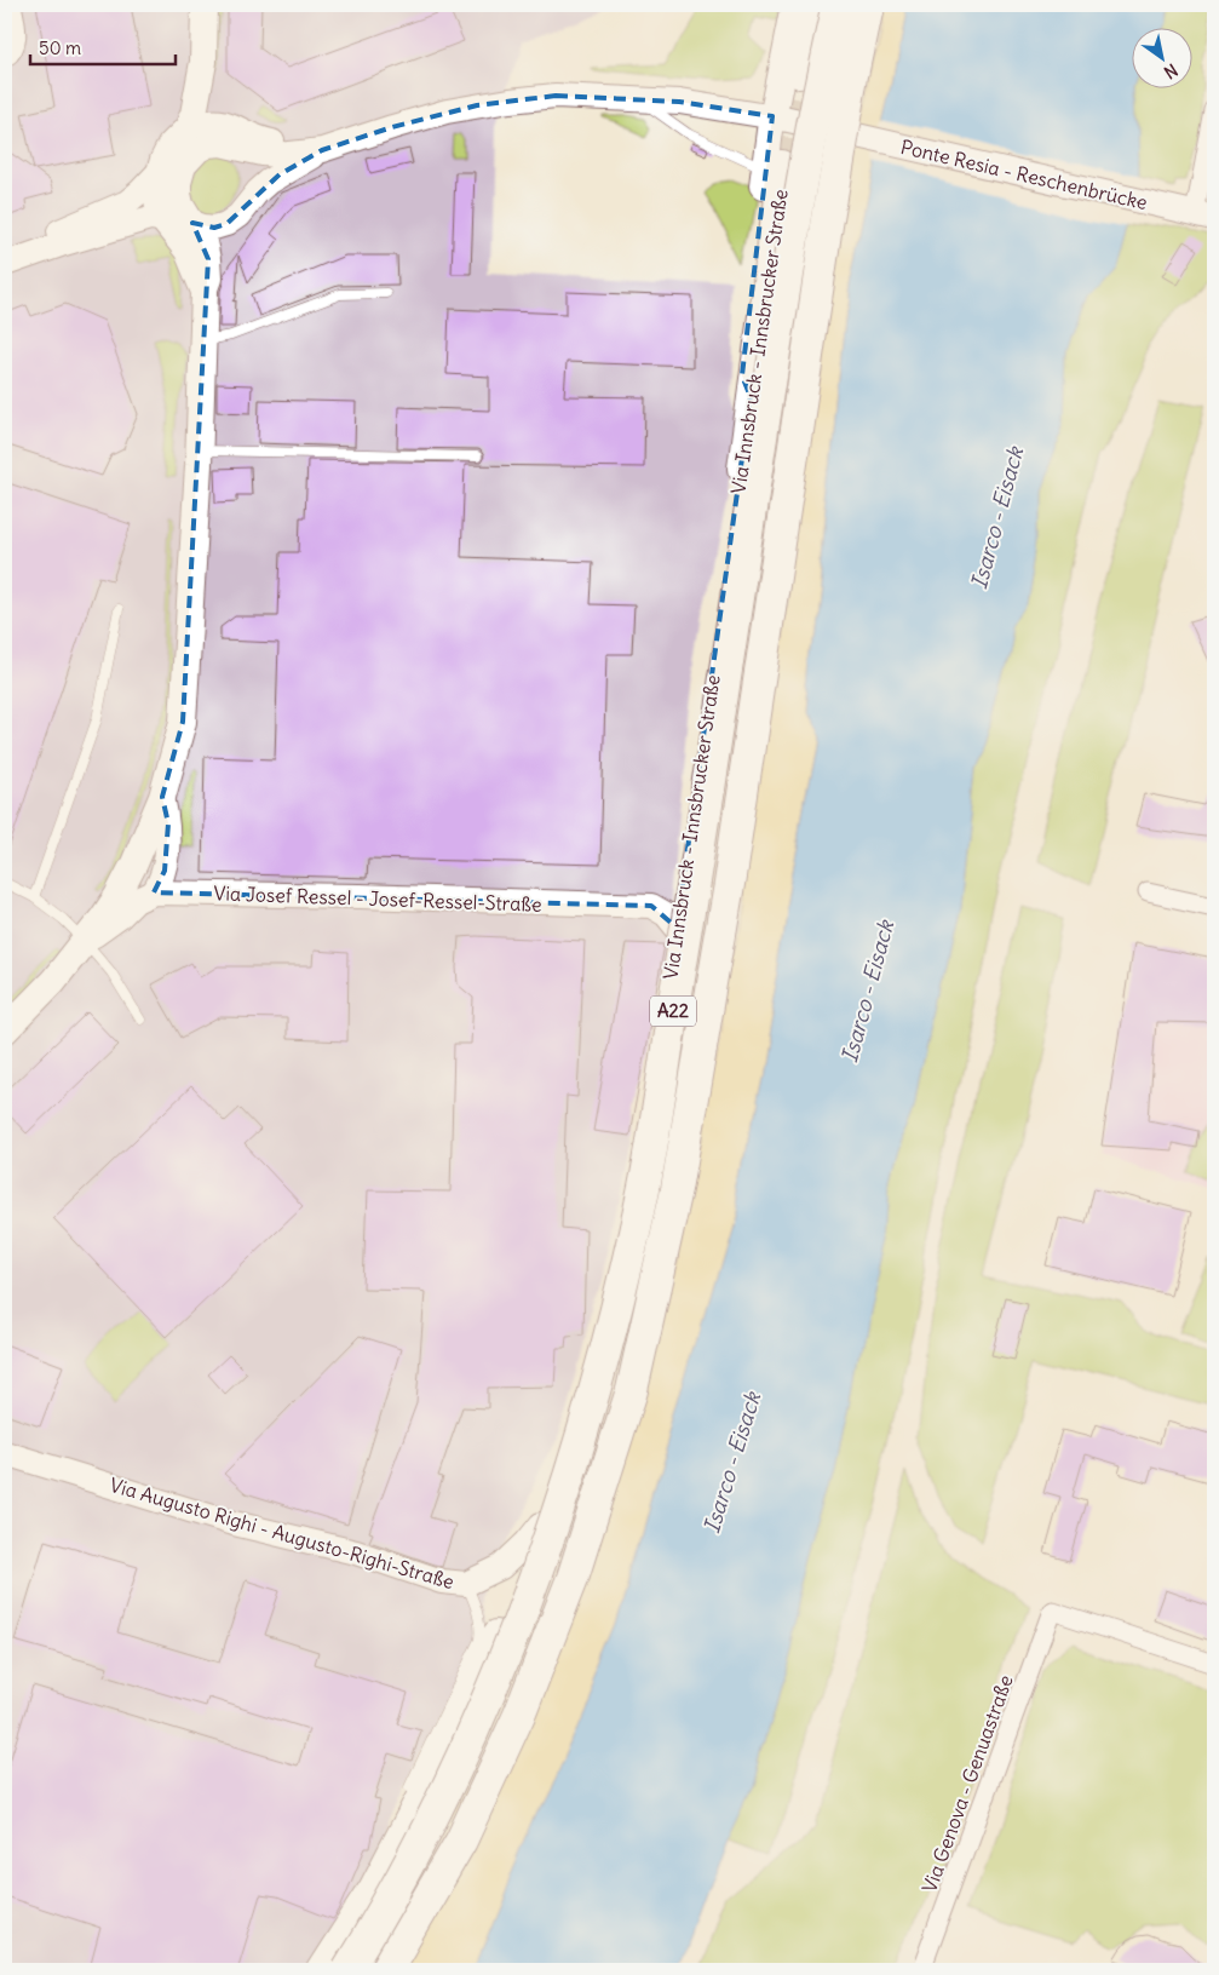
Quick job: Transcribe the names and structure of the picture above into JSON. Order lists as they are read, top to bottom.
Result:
{
  "streets": {
    "highway": ["A22"],
    "main road": [
      "Ponte Resia - Reschenbrücke",
      "Via Innsbruck - Innsbrucker Straße",
      "Via Josef Ressel - Josef-Ressel-Straße",
      "Via Augusto Righi - Augusto-Righi-Straße"
    ],
    "street": ["Via Genova - Genuastraße"]
  },
  "crossings": [
    ["Via Innsbruck - Innsbrucker Straße", "Via Josef Ressel - Josef-Ressel-Straße"],
    ["Via Innsbruck - Innsbrucker Straße", "Via Augusto Righi - Augusto-Righi-Straße"]
  ],
  "water": ["Isarco - Eisack"],
  "scale_bar": "50 m",
  "north": "bottom right"
}
